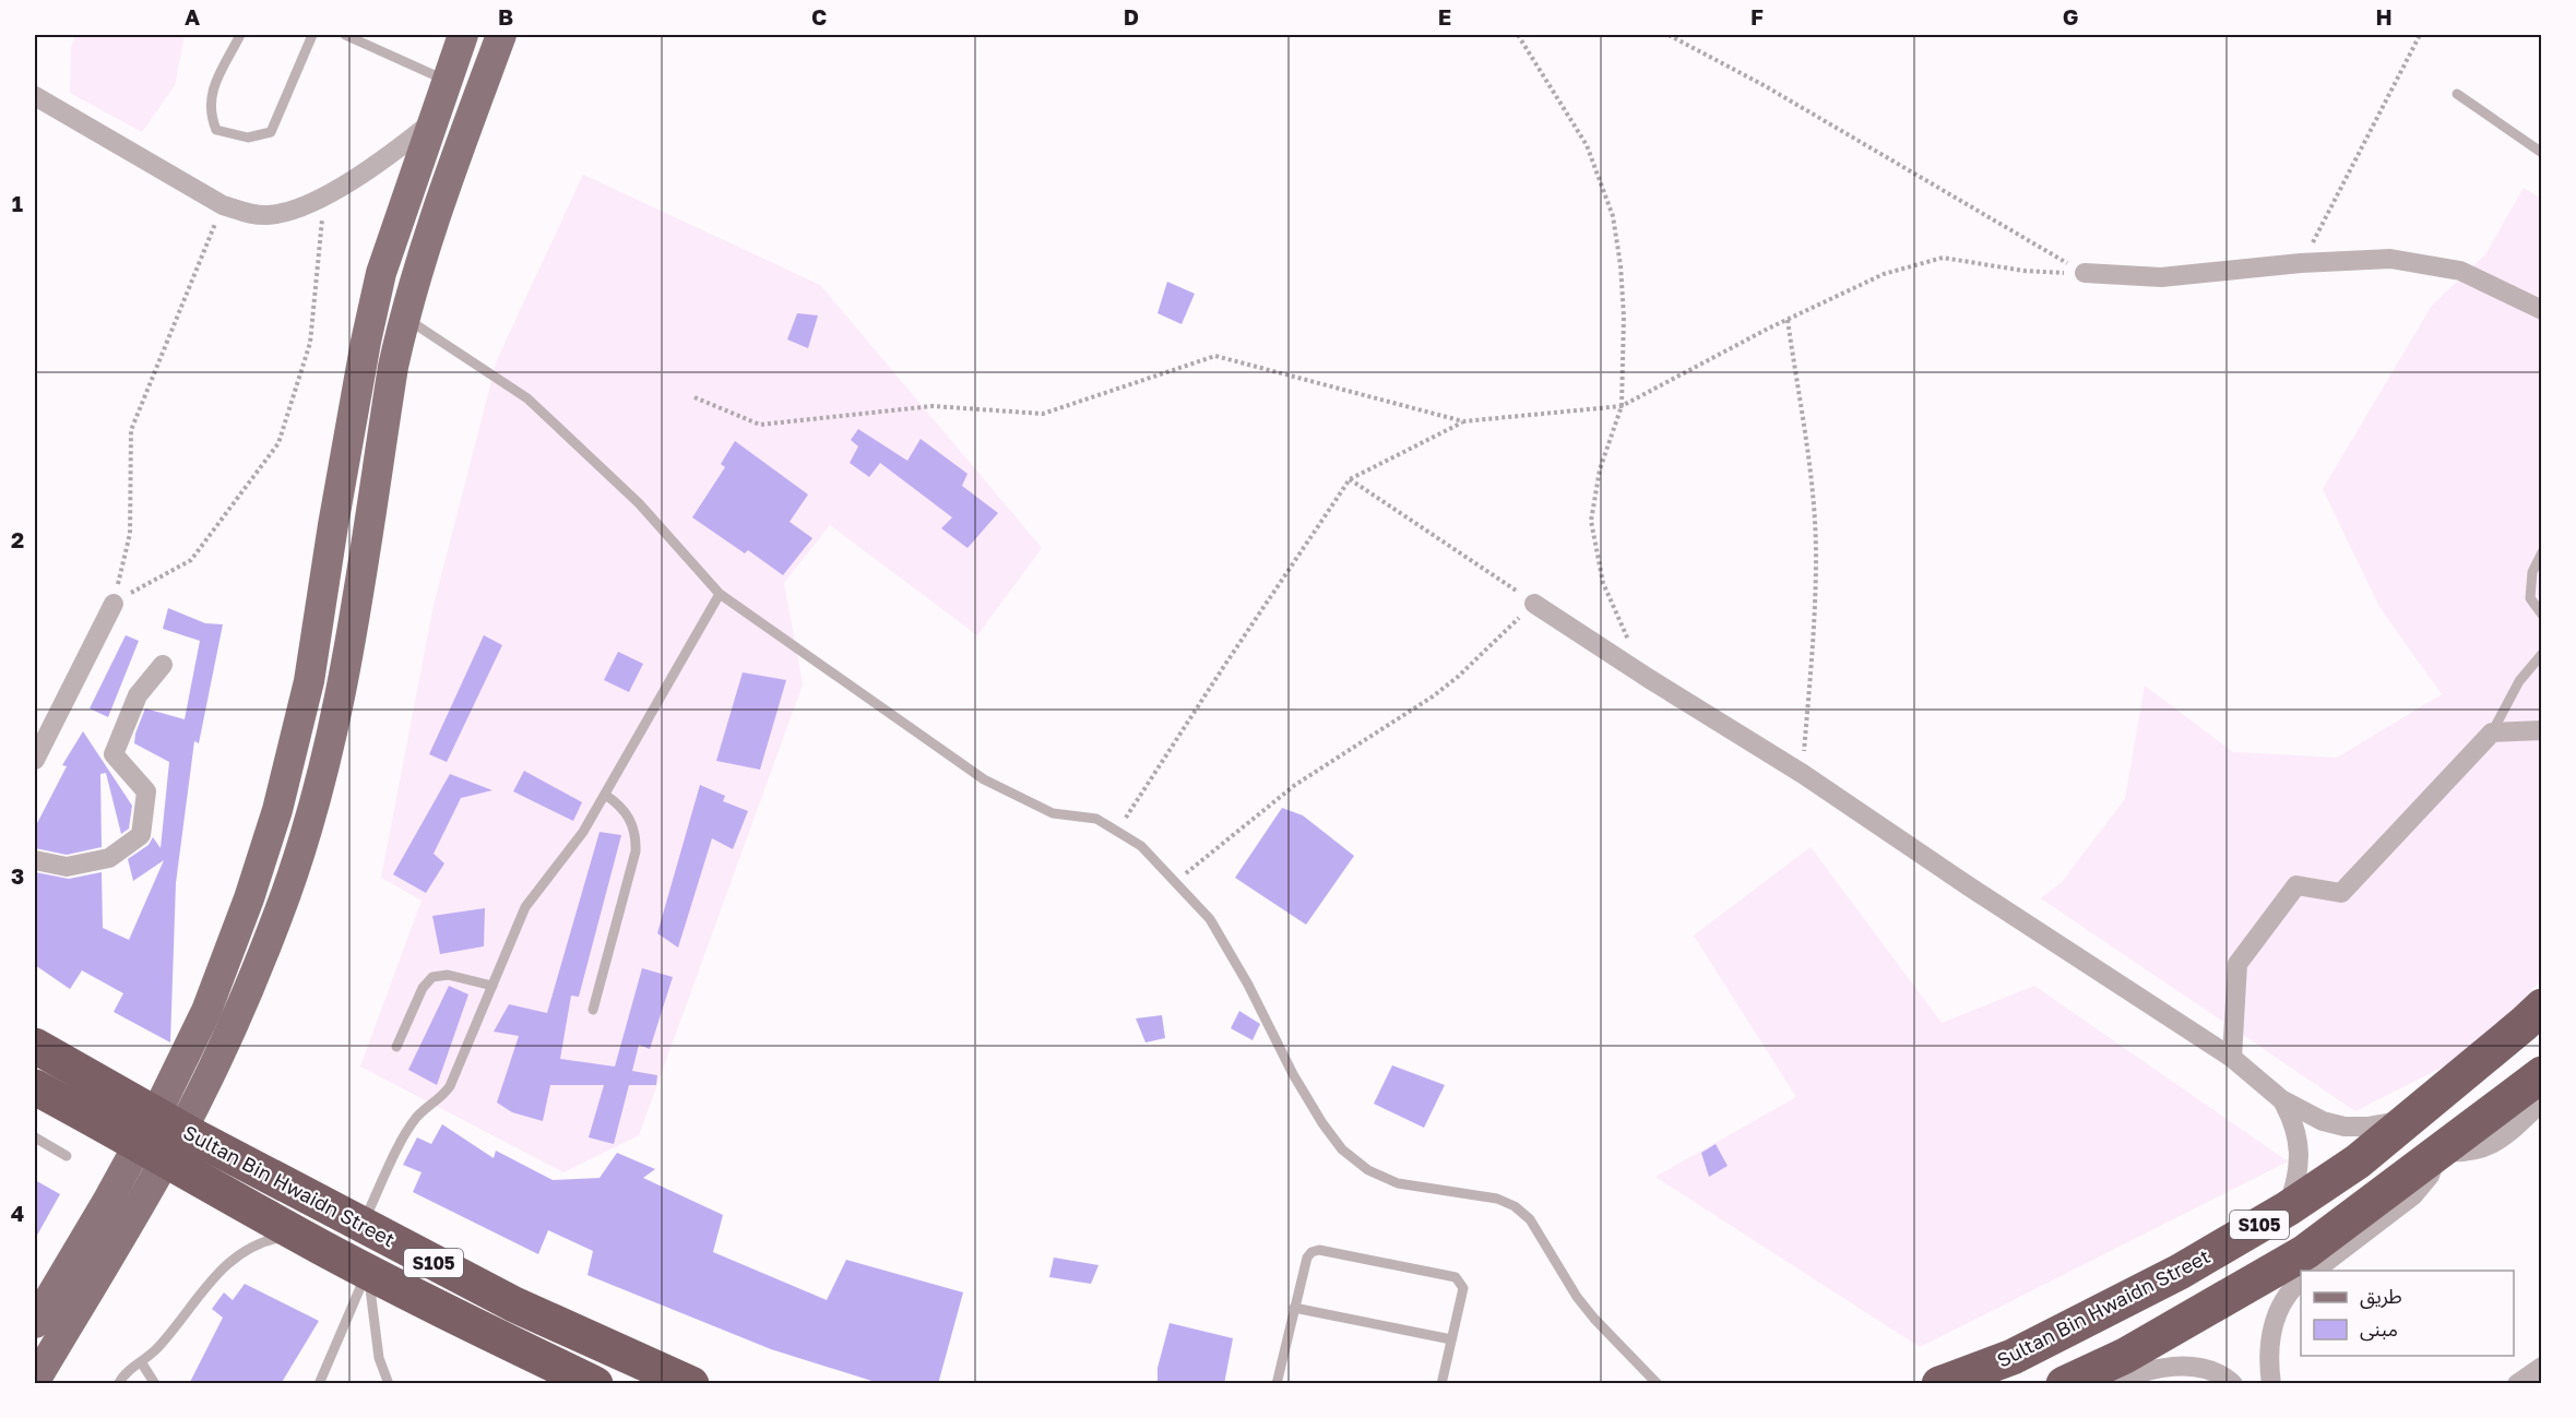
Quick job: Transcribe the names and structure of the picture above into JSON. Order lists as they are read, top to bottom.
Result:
{
  "streets": {
    "highway": ["Sultan Bin Hwaidn Street", "S105"]
  },
  "legend": ["طريق", "مبنى"],
  "grid": {
    "columns": [
      "A",
      "B",
      "C",
      "D",
      "E",
      "F",
      "G",
      "H"
    ],
    "rows": [
      "1",
      "2",
      "3",
      "4"
    ]
  }
}
